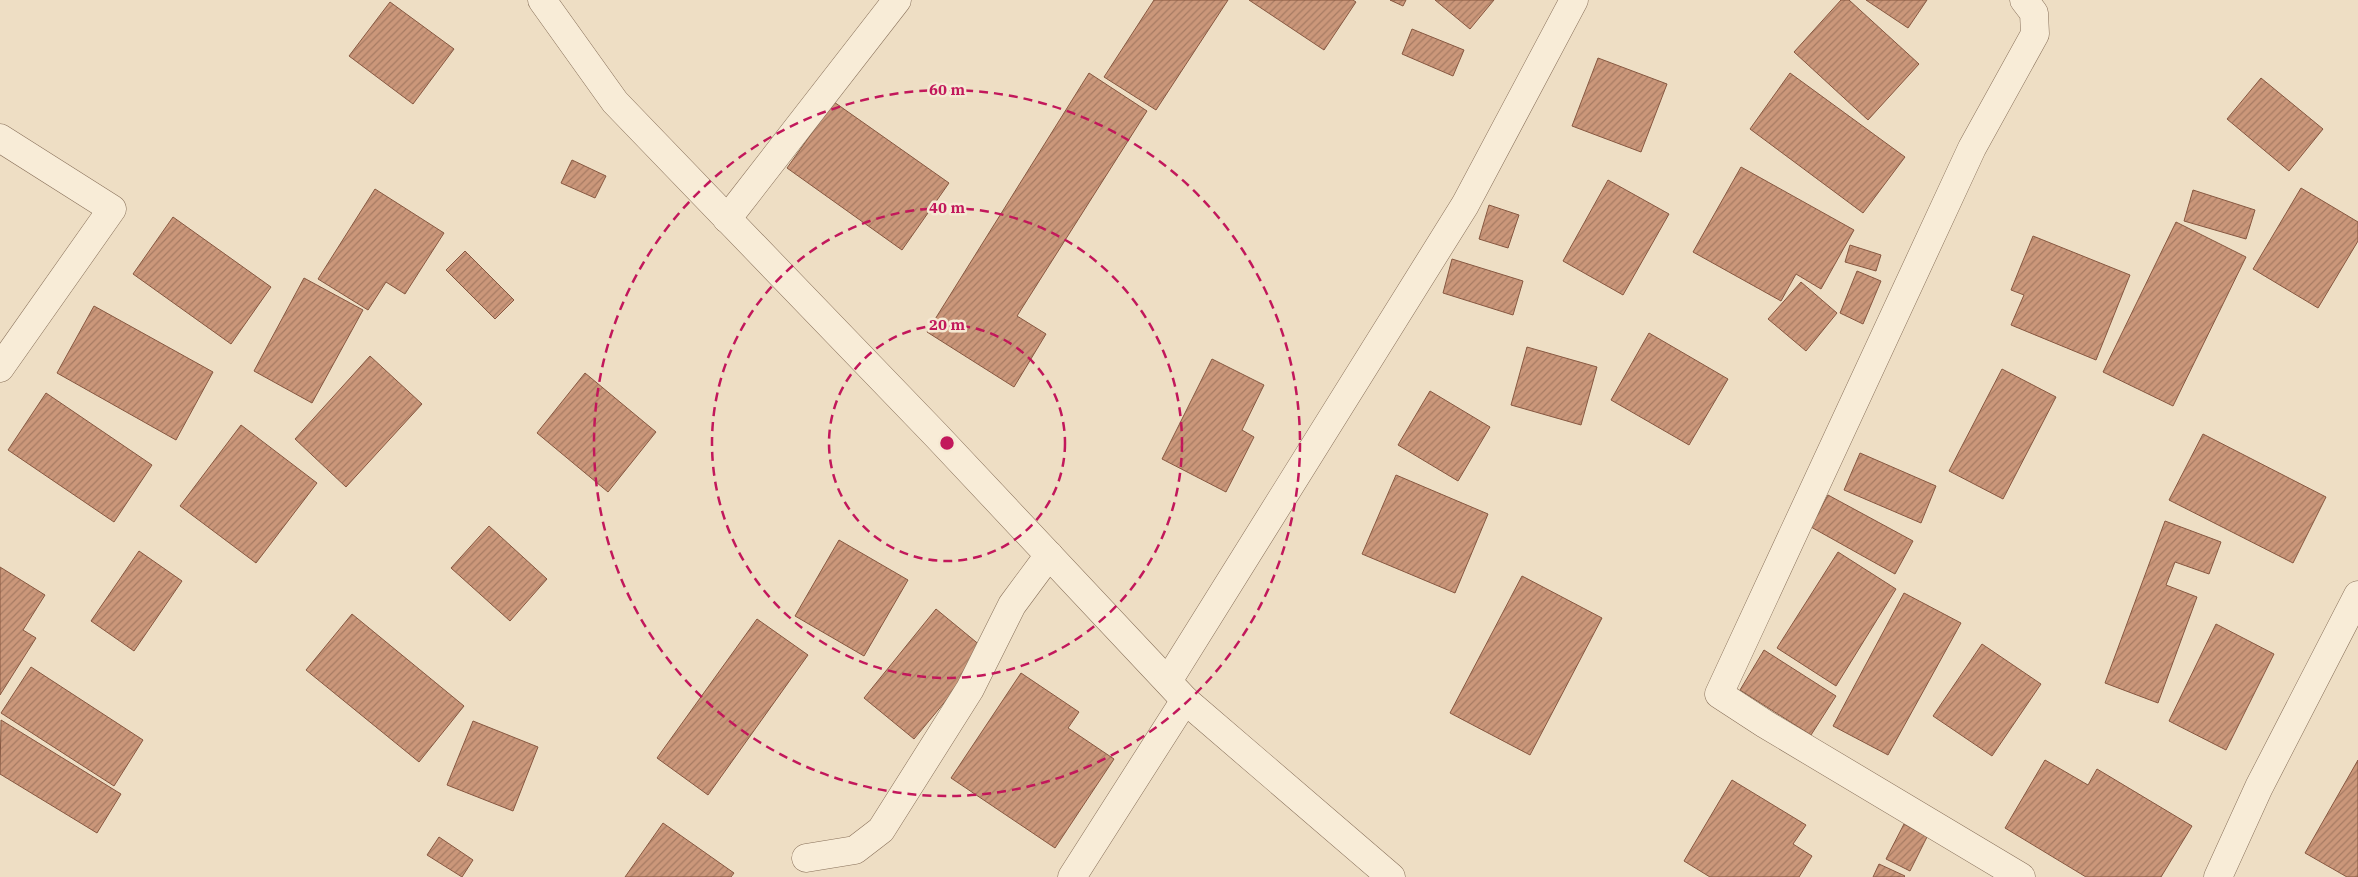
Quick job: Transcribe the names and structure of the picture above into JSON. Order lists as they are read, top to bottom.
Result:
{
  "rings": ["60 m", "40 m", "20 m"]
}
